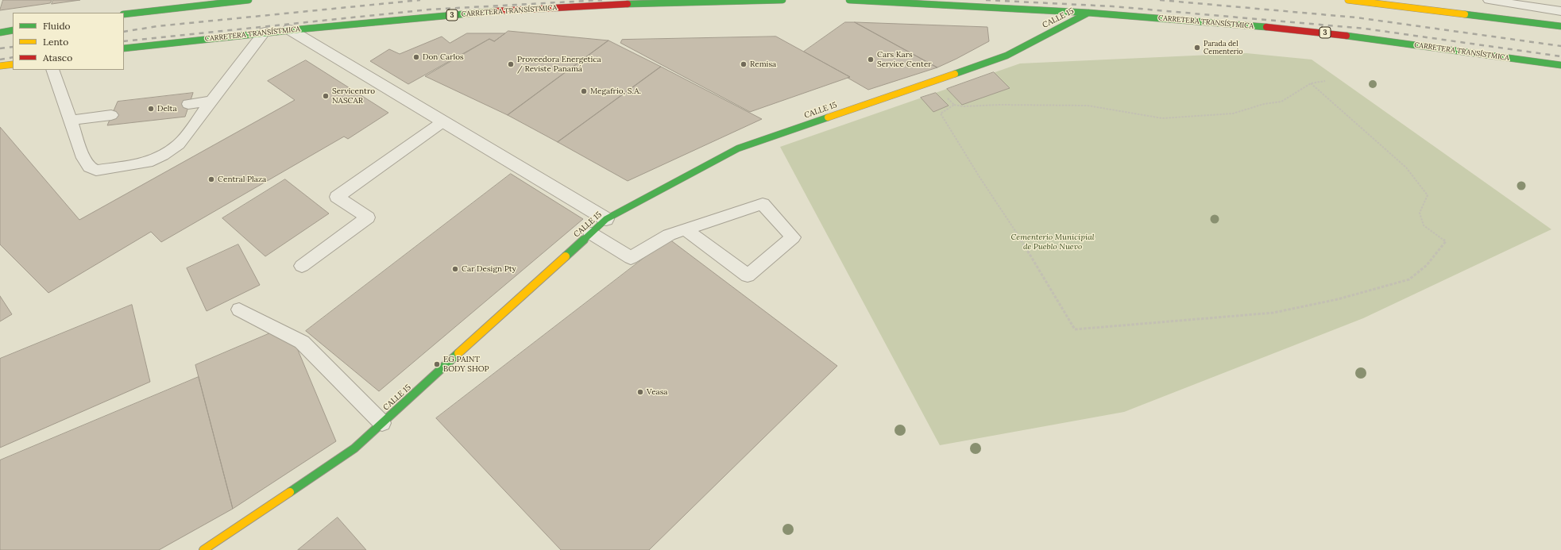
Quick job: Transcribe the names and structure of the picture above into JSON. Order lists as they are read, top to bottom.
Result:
{
  "streets": {
    "main road": ["CARRETERA TRANSÍSTMICA", "3", "CALLE 15"]
  },
  "crossings": [
    ["CARRETERA TRANSÍSTMICA", "CALLE 15"]
  ],
  "parks": ["Cementerio Municipial de Pueblo Nuevo"],
  "places": [
    "Parada del Cementerio",
    "Don Carlos",
    "Cars Kars Service Center",
    "Proveedora Energetica / Reviste Panamá",
    "Remisa",
    "Megafrio, S.A.",
    "Servicentro NASCAR",
    "Delta",
    "Central Plaza",
    "Car Design Pty",
    "EG PAINT BODY SHOP",
    "Veasa"
  ],
  "legend": ["Fluido", "Lento", "Atasco"]
}
